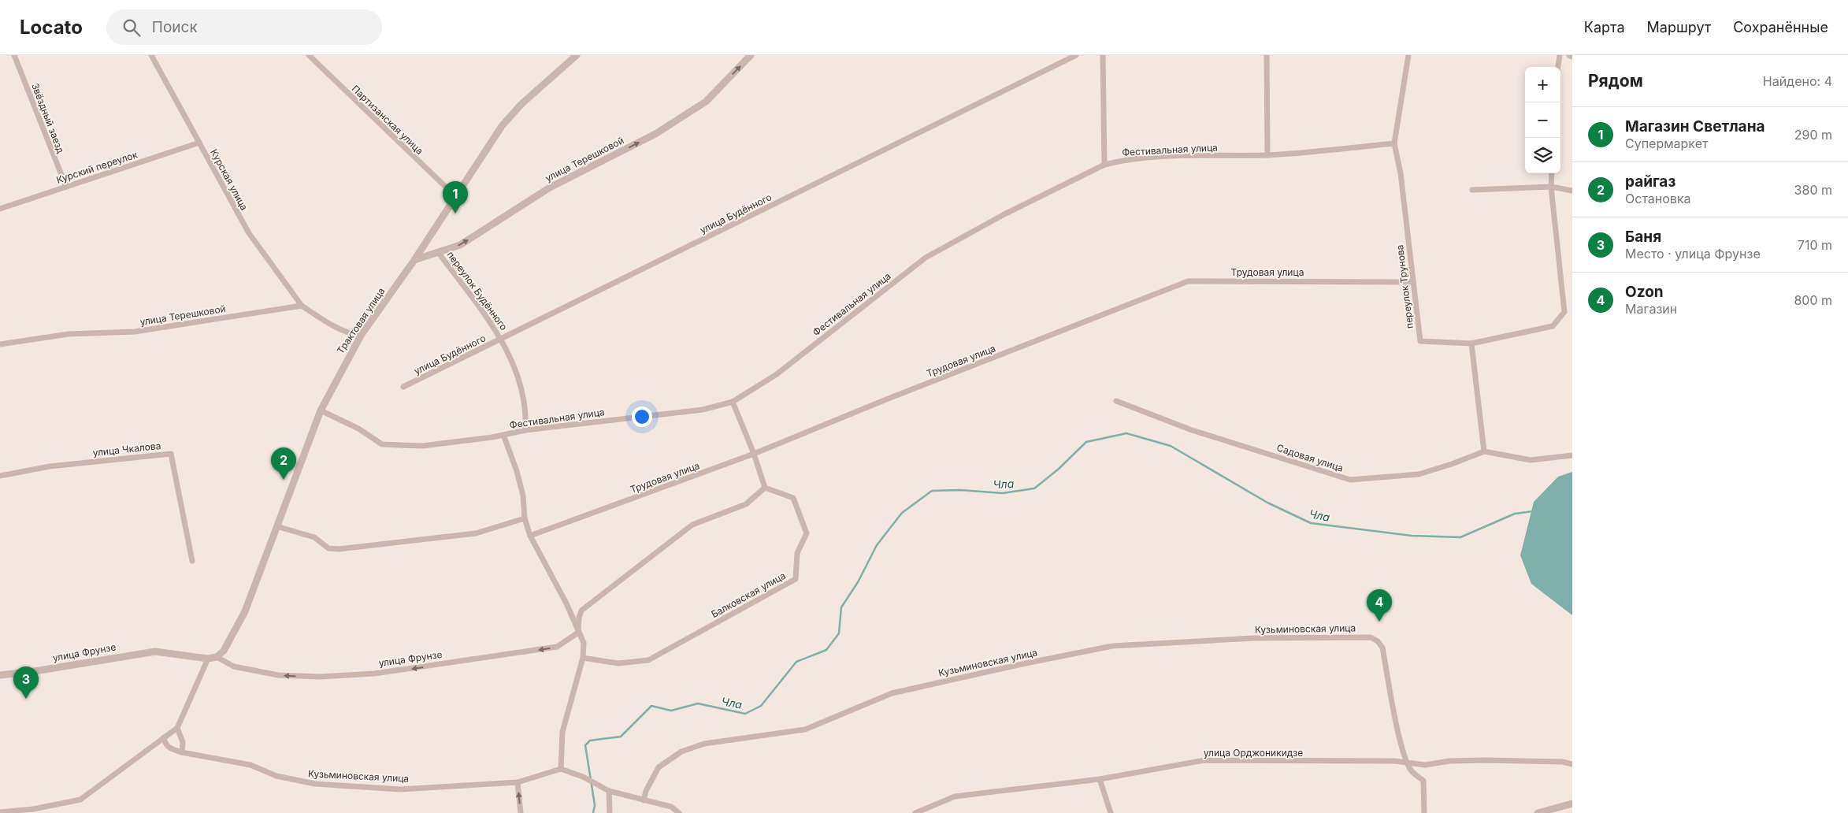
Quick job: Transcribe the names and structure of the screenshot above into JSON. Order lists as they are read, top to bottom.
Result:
{
  "streets": {
    "street": [
      "Звёздный заезд",
      "Партизанская улица",
      "Фестивальная улица",
      "улица Терешковой",
      "Курский переулок",
      "Курская улица",
      "улица Будённого",
      "Трудовая улица",
      "переулок Трунова",
      "переулок Будённого",
      "Трактовая улица",
      "улица Чкалова",
      "Садовая улица",
      "Балковская улица",
      "Кузьминовская улица",
      "улица Фрунзе",
      "улица Орджоникидзе"
    ]
  },
  "crossings": [
    ["Звёздный заезд", "Курский переулок"],
    ["Партизанская улица", "Трактовая улица"],
    ["Фестивальная улица", "переулок Трунова"],
    ["Фестивальная улица", "переулок Будённого"],
    ["Фестивальная улица", "Трактовая улица"],
    ["улица Терешковой", "Курская улица"],
    ["улица Терешковой", "переулок Будённого"],
    ["улица Терешковой", "Трактовая улица"],
    ["Курский переулок", "Курская улица"],
    ["улица Будённого", "переулок Будённого"],
    ["Трудовая улица", "переулок Трунова"],
    ["Трактовая улица", "улица Фрунзе"],
    ["Кузьминовская улица", "улица Орджоникидзе"]
  ],
  "one_way": ["улица Терешковой", "улица Фрунзе"],
  "water": ["Чла"],
  "page": {
    "header": "Locato",
    "search": "Поиск",
    "nav": ["Карта", "Маршрут", "Сохранённые"],
    "heading": ["Рядом", "Найдено: 4"],
    "map_buttons": ["+", "−"],
    "list": [
      {
        "mark": "1",
        "name": "Магазин Светлана",
        "note": "Супермаркет",
        "value": "290 m"
      },
      {
        "mark": "2",
        "name": "райгаз",
        "note": "Остановка",
        "value": "380 m"
      },
      {
        "mark": "3",
        "name": "Баня",
        "note": "Место · улица Фрунзе",
        "value": "710 m"
      },
      {
        "mark": "4",
        "name": "Ozon",
        "note": "Магазин",
        "value": "800 m"
      }
    ],
    "pins": [
      "1",
      "2",
      "4",
      "3"
    ]
  }
}
